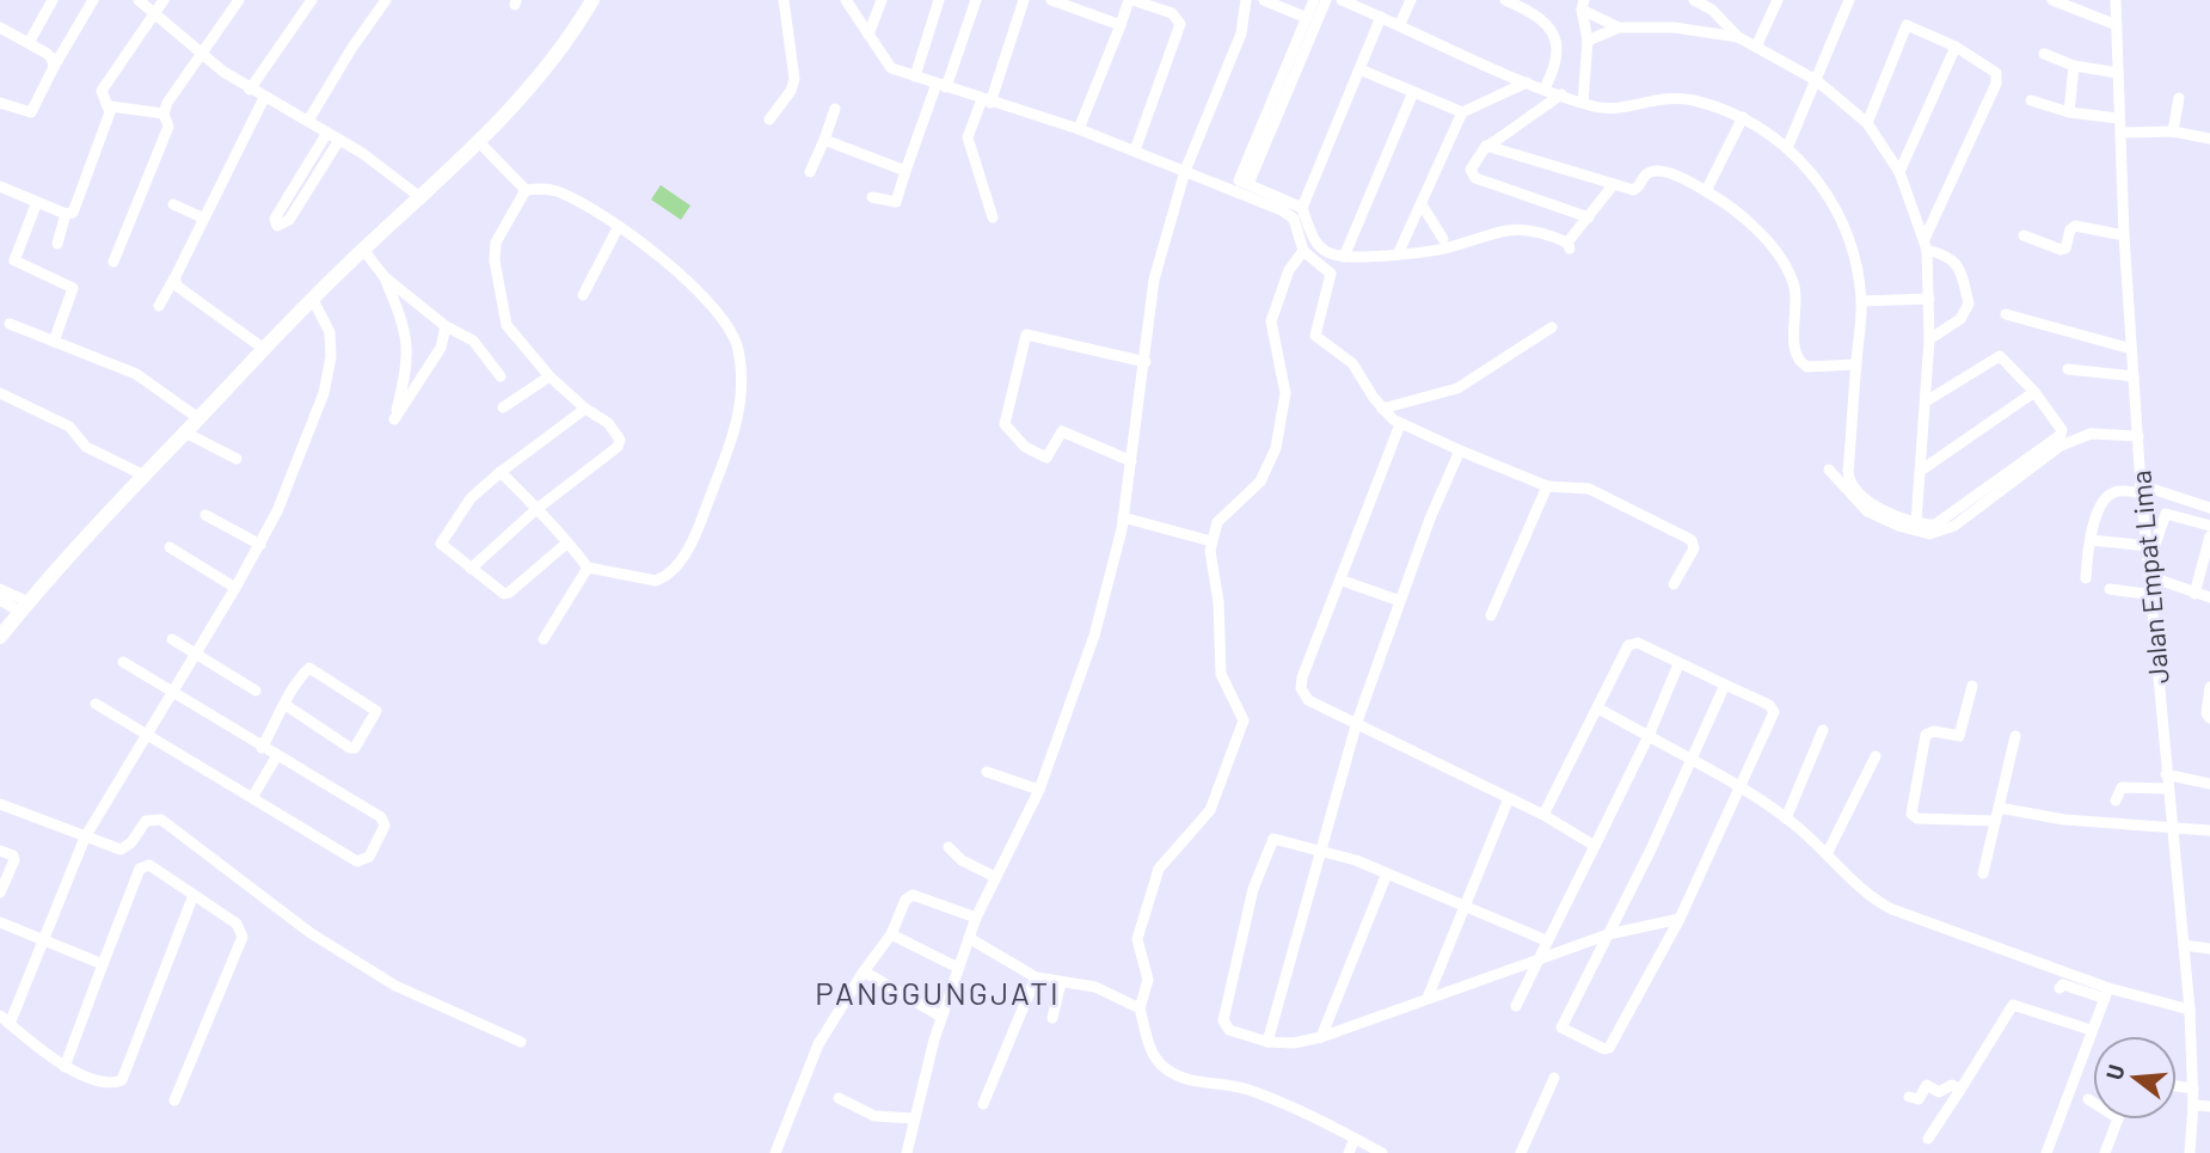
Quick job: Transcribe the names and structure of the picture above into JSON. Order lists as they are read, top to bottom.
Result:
{
  "streets": {
    "street": ["Jalan Empat Lima"]
  },
  "districts": ["PANGGUNGJATI"],
  "north": "left"
}
